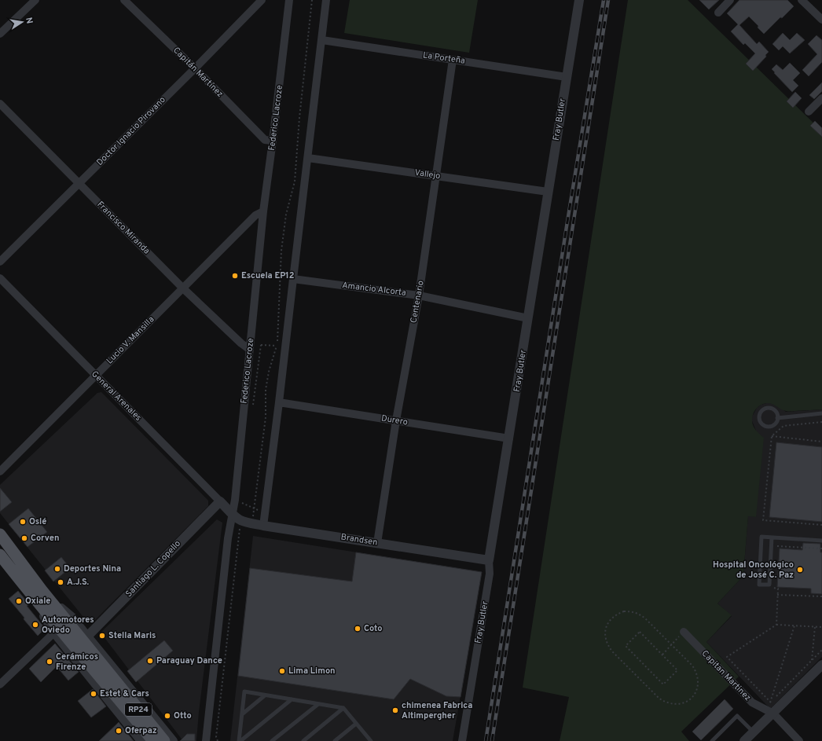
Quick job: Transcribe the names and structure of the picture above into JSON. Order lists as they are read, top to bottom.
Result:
{
  "streets": {
    "main road": ["RP24"],
    "street": [
      "La Porteña",
      "Capitán Martínez",
      "Federico Lacroze",
      "Fray Butler",
      "Doctor Ignacio Pirovano",
      "Vallejo",
      "Francisco Miranda",
      "Amancio Alcorta",
      "Centenario",
      "Lucio V. Mansilla",
      "General Arenales",
      "Durero",
      "Brandsen",
      "Santiago L. Copello",
      "Capitan Martinez"
    ]
  },
  "crossings": [
    ["La Porteña", "Fray Butler"],
    ["La Porteña", "Centenario"],
    ["Capitán Martínez", "Federico Lacroze"],
    ["Capitán Martínez", "Doctor Ignacio Pirovano"],
    ["Federico Lacroze", "Francisco Miranda"],
    ["Federico Lacroze", "Lucio V. Mansilla"],
    ["Federico Lacroze", "General Arenales"],
    ["Federico Lacroze", "Brandsen"],
    ["Fray Butler", "Vallejo"],
    ["Fray Butler", "Amancio Alcorta"],
    ["Fray Butler", "Durero"],
    ["Fray Butler", "Brandsen"],
    ["Doctor Ignacio Pirovano", "Francisco Miranda"],
    ["Vallejo", "Centenario"],
    ["Francisco Miranda", "Lucio V. Mansilla"],
    ["Amancio Alcorta", "Centenario"],
    ["Centenario", "Durero"],
    ["Centenario", "Brandsen"],
    ["Lucio V. Mansilla", "General Arenales"],
    ["General Arenales", "Brandsen"],
    ["General Arenales", "Santiago L. Copello"]
  ],
  "places": [
    "Escuela EP12",
    "Oslé",
    "Corven",
    "Deportes Nina",
    "Hospital Oncológico de José C. Paz",
    "A.J.S.",
    "Oxiale",
    "Automotores Oviedo",
    "Coto",
    "Stella Maris",
    "Paraguay Dance",
    "Cerámicos Firenze",
    "Lima Limon",
    "Estet & Cars",
    "chimenea Fabrica Altimpergher",
    "Otto",
    "Oferpaz"
  ],
  "north": "right"
}
